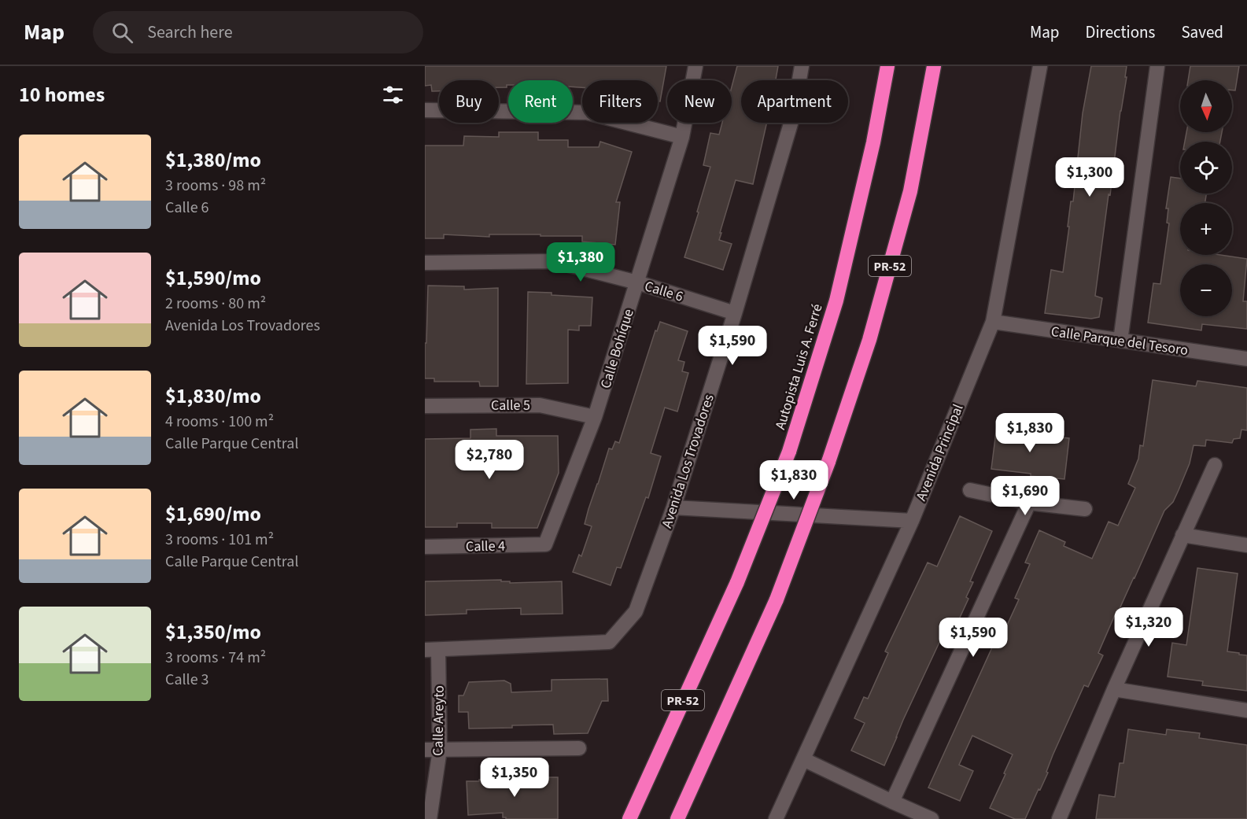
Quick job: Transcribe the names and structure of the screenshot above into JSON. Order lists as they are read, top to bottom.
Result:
{
  "streets": {
    "highway": ["PR-52", "Autopista Luis A. Ferré"],
    "street": [
      "Calle 6",
      "Calle Parque del Tesoro",
      "Calle Bohíque",
      "Calle 5",
      "Avenida Principal",
      "Avenida Los Trovadores",
      "Calle 4",
      "Calle Areyto"
    ]
  },
  "crossings": [
    ["Calle 6", "Calle Bohíque"],
    ["Calle 6", "Avenida Los Trovadores"],
    ["Calle Parque del Tesoro", "Avenida Principal"],
    ["Calle Bohíque", "Calle 5"],
    ["Calle Bohíque", "Calle 4"],
    ["Avenida Los Trovadores", "Calle Areyto"]
  ],
  "north": "bottom",
  "page": {
    "header": "Map",
    "search": "Search here",
    "nav": ["Map", "Directions", "Saved"],
    "heading": "10 homes",
    "map_buttons": ["+", "−"],
    "chip": [
      "Buy",
      "Rent",
      "Filters",
      "New",
      "Apartment"
    ],
    "list": [
      {
        "name": "$1,380/mo",
        "note": "3 rooms · 98 m² · Calle 6"
      },
      {
        "name": "$1,590/mo",
        "note": "2 rooms · 80 m² · Avenida Los Trovadores"
      },
      {
        "name": "$1,830/mo",
        "note": "4 rooms · 100 m² · Calle Parque Central"
      },
      {
        "name": "$1,690/mo",
        "note": "3 rooms · 101 m² · Calle Parque Central"
      },
      {
        "name": "$1,350/mo",
        "note": "3 rooms · 74 m² · Calle 3"
      }
    ],
    "price": [
      "$1,300",
      "$1,380",
      "$1,590",
      "$1,830",
      "$2,780",
      "$1,830",
      "$1,690",
      "$1,320",
      "$1,590",
      "$1,350"
    ]
  }
}
